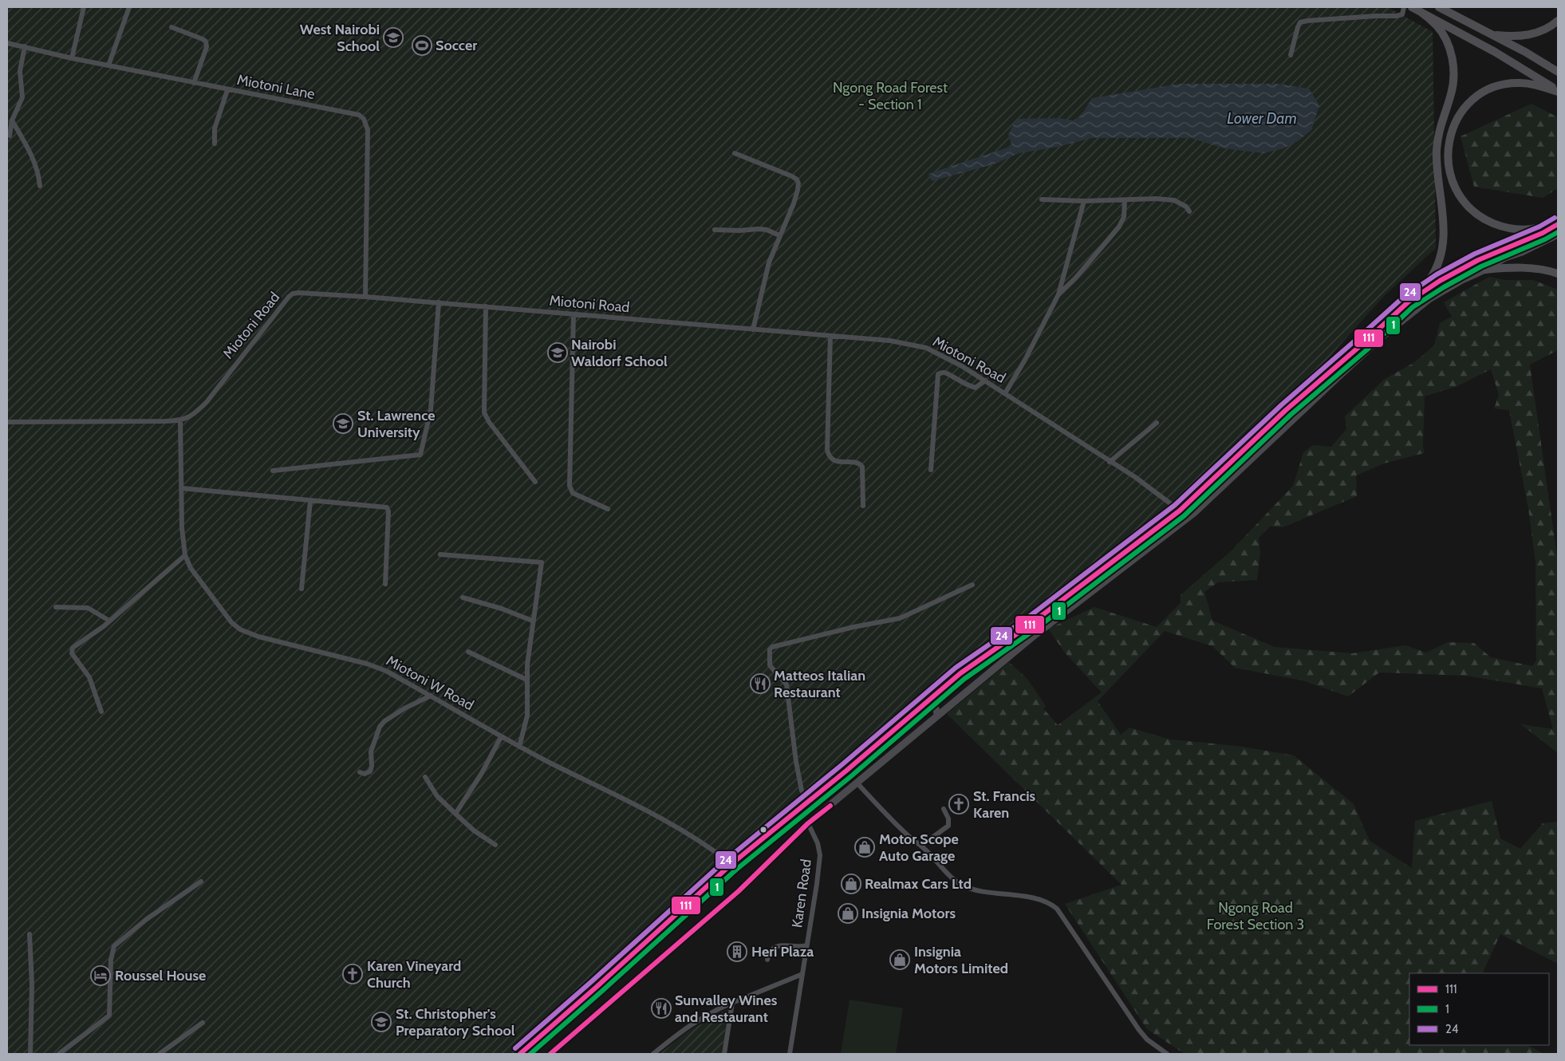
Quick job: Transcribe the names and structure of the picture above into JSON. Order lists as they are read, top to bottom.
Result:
{
  "streets": {
    "street": [
      "Miotoni Lane",
      "Miotoni Road",
      "Miotoni W Road",
      "Karen Road"
    ]
  },
  "crossings": [
    ["Miotoni Lane", "Miotoni Road"],
    ["Miotoni Road", "Miotoni W Road"]
  ],
  "water": ["Lower Dam"],
  "parks": ["Ngong Road Forest - Section 1", "Ngong Road Forest Section 3"],
  "places": {
    "school or university": [
      "West Nairobi School",
      "Nairobi Waldorf School",
      "St. Lawrence University",
      "St. Christopher's Preparatory School"
    ],
    "sports": ["Soccer"],
    "restaurant": ["Matteos Italian Restaurant", "Sunvalley Wines and Restaurant"],
    "church": ["St. Francis Karen", "Karen Vineyard Church"],
    "shop": [
      "Motor Scope Auto Garage",
      "Realmax Cars Ltd",
      "Insignia Motors",
      "Insignia Motors Limited"
    ],
    "building": ["Heri Plaza"],
    "hotel": ["Roussel House"]
  },
  "lines": ["transit line 24", "transit line 111", "transit line 1"],
  "legend": ["111", "1", "24"]
}
